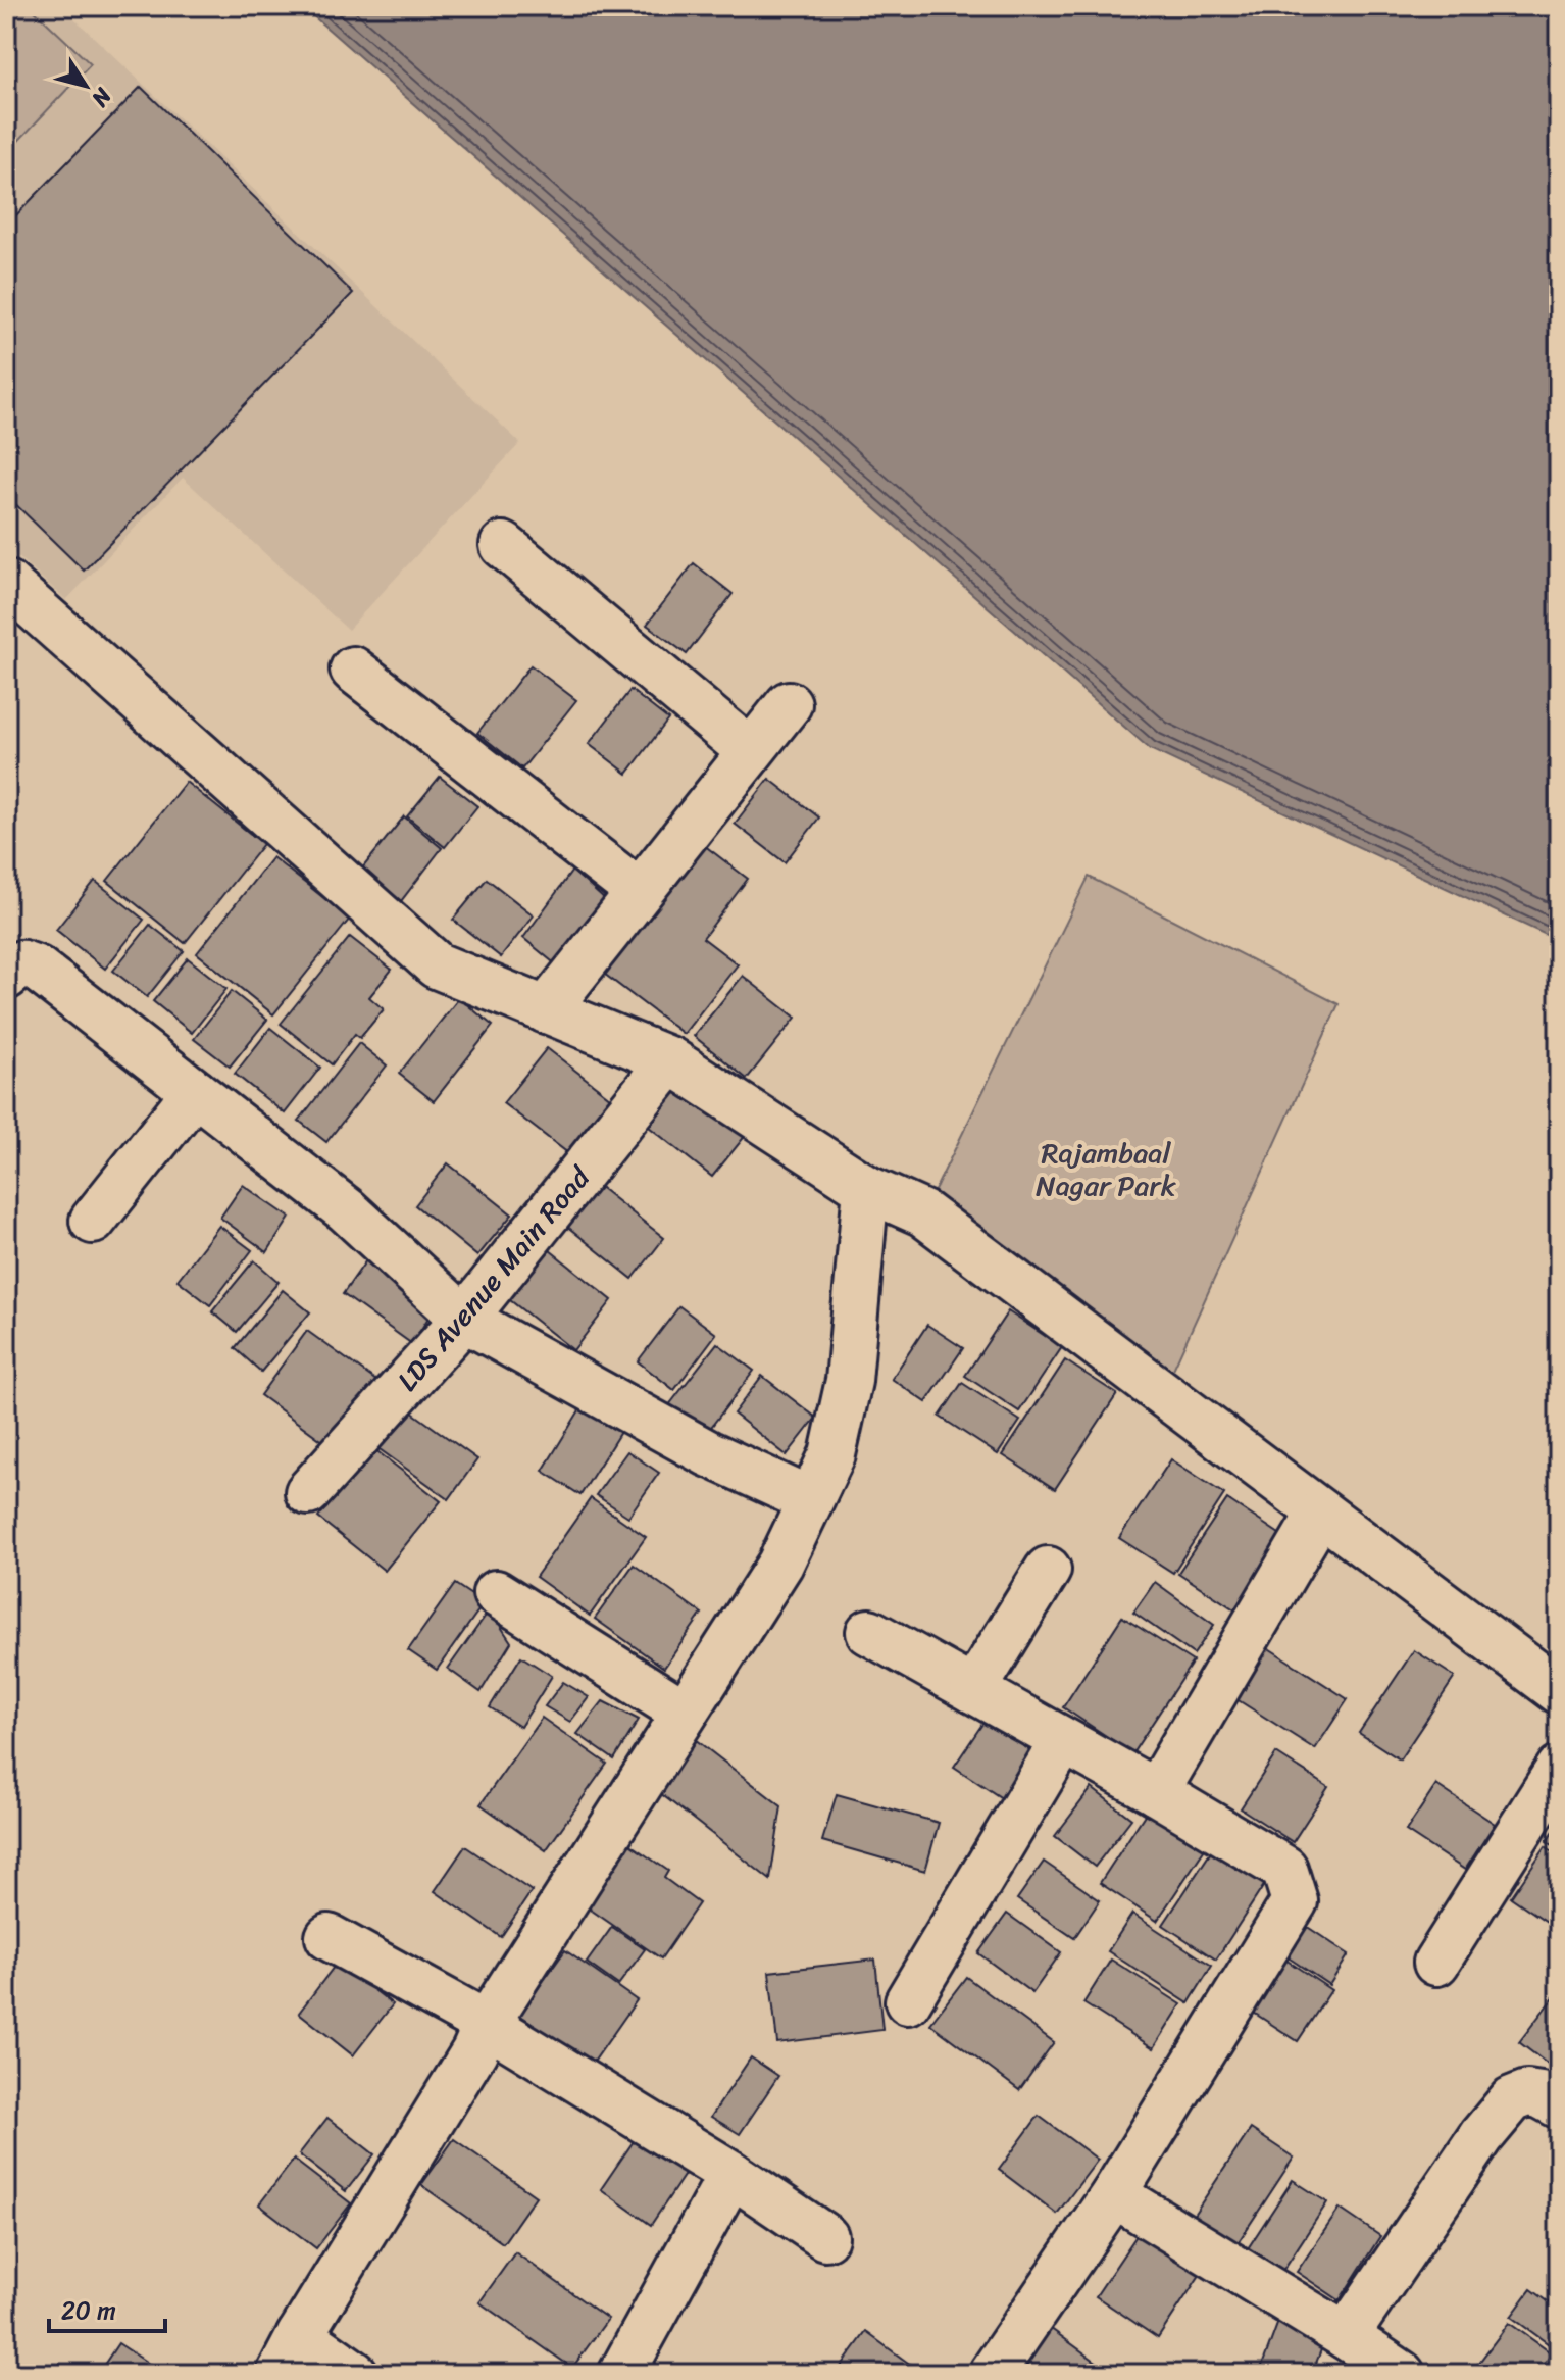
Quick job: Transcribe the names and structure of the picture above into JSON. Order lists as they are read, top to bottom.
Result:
{
  "streets": {
    "street": ["LDS Avenue Main Road"]
  },
  "parks": ["Rajambaal Nagar Park"],
  "scale_bar": "20 m",
  "north": "bottom right"
}
